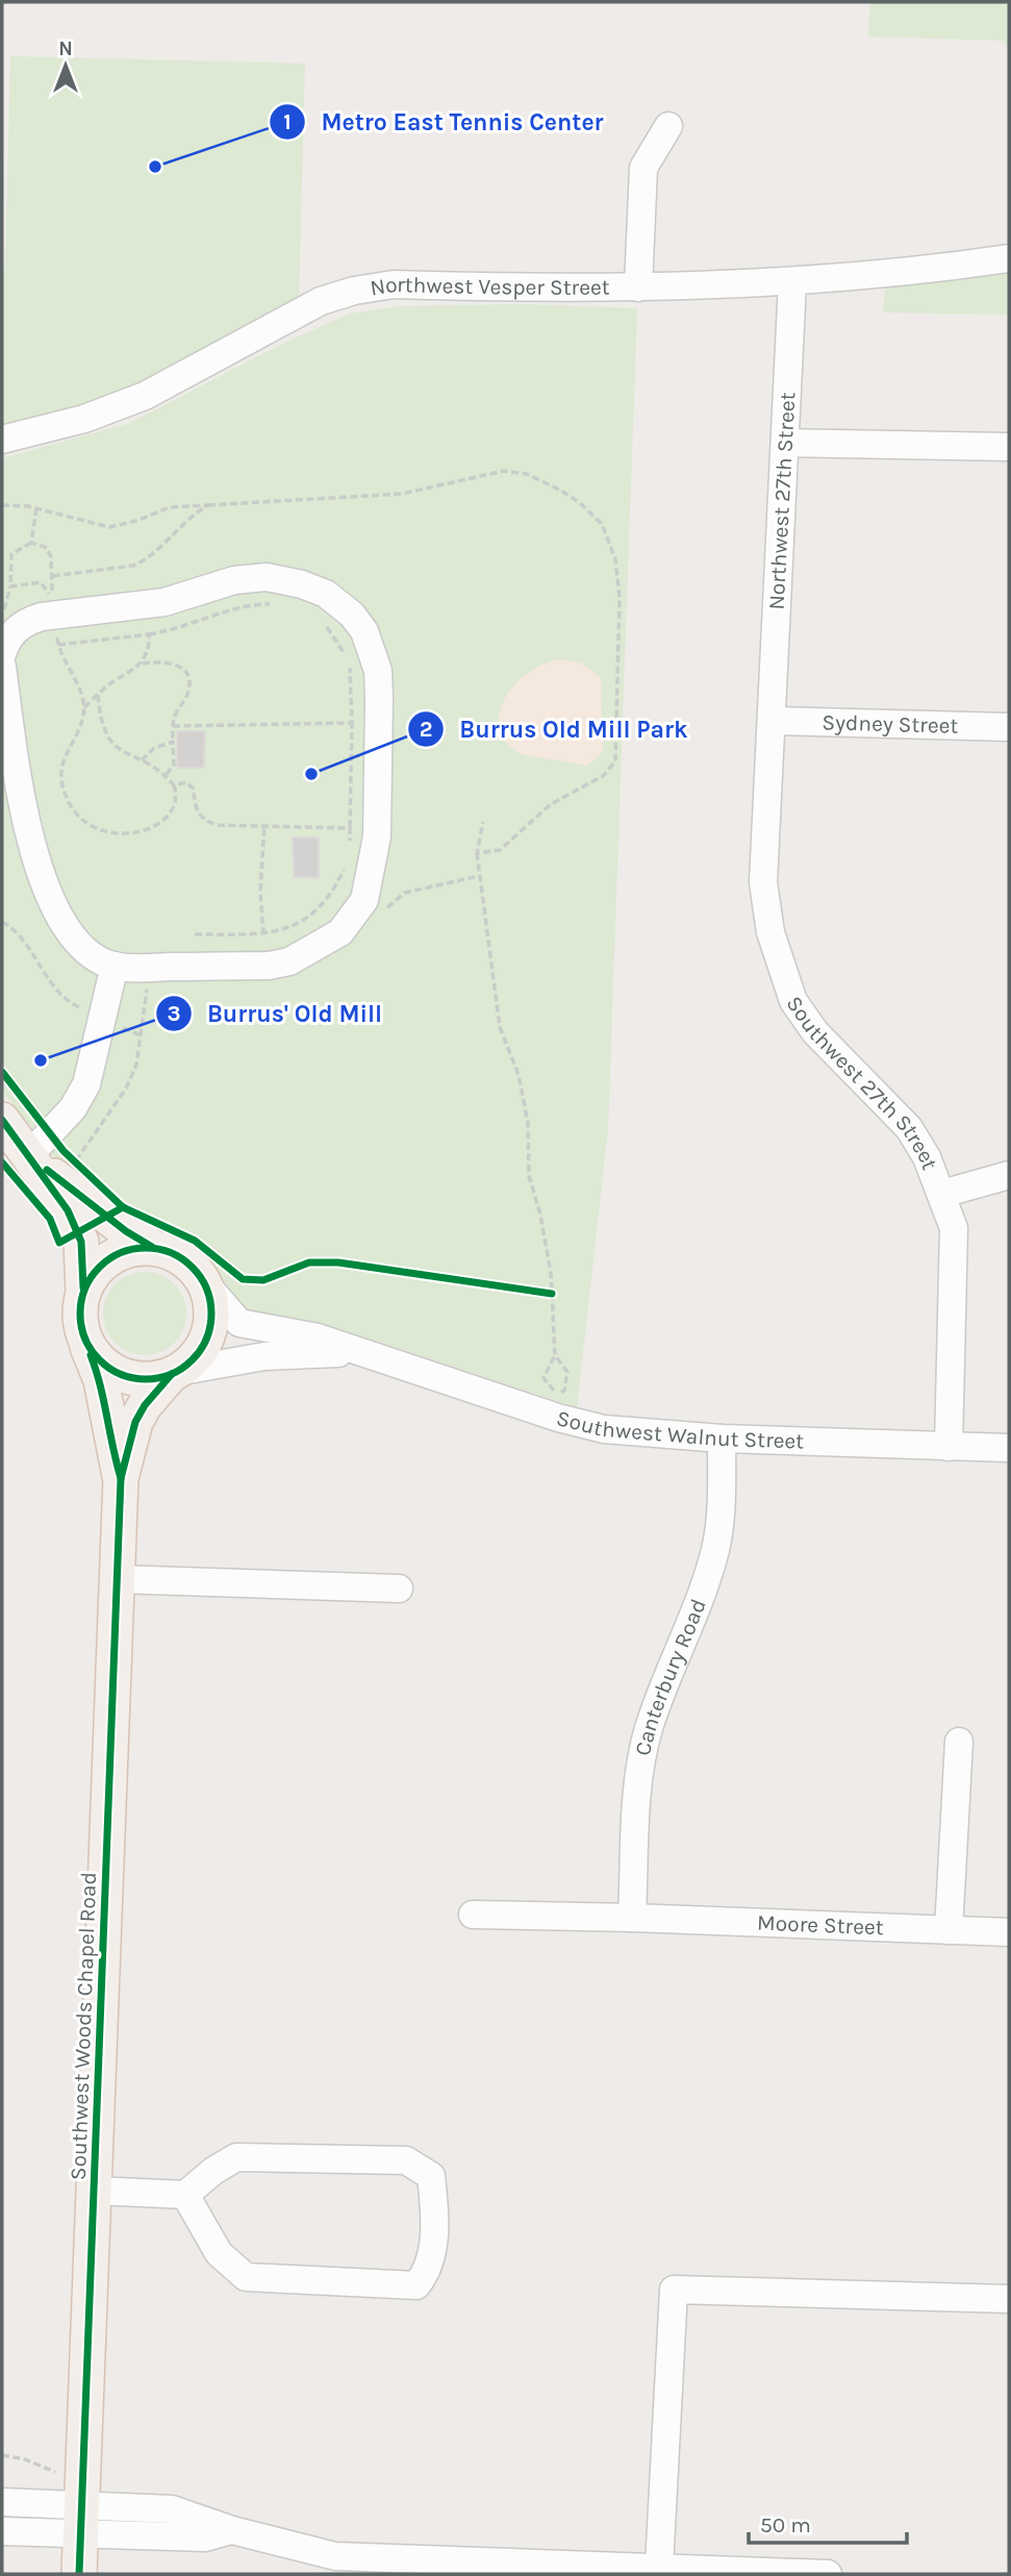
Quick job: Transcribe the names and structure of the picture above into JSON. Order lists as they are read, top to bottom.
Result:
{
  "streets": {
    "main road": ["Southwest Woods Chapel Road"],
    "street": [
      "Northwest Vesper Street",
      "Northwest 27th Street",
      "Sydney Street",
      "Southwest 27th Street",
      "Southwest Walnut Street",
      "Canterbury Road",
      "Moore Street"
    ]
  },
  "crossings": [
    ["Northwest Vesper Street", "Northwest 27th Street"],
    ["Northwest 27th Street", "Sydney Street"],
    ["Northwest 27th Street", "Southwest 27th Street"],
    ["Sydney Street", "Southwest 27th Street"],
    ["Southwest 27th Street", "Southwest Walnut Street"],
    ["Southwest Walnut Street", "Canterbury Road"],
    ["Southwest Walnut Street", "Southwest Woods Chapel Road"],
    ["Canterbury Road", "Moore Street"]
  ],
  "places": ["Metro East Tennis Center", "Burrus Old Mill Park", "Burrus' Old Mill"],
  "scale_bar": "50 m",
  "north": "top"
}
